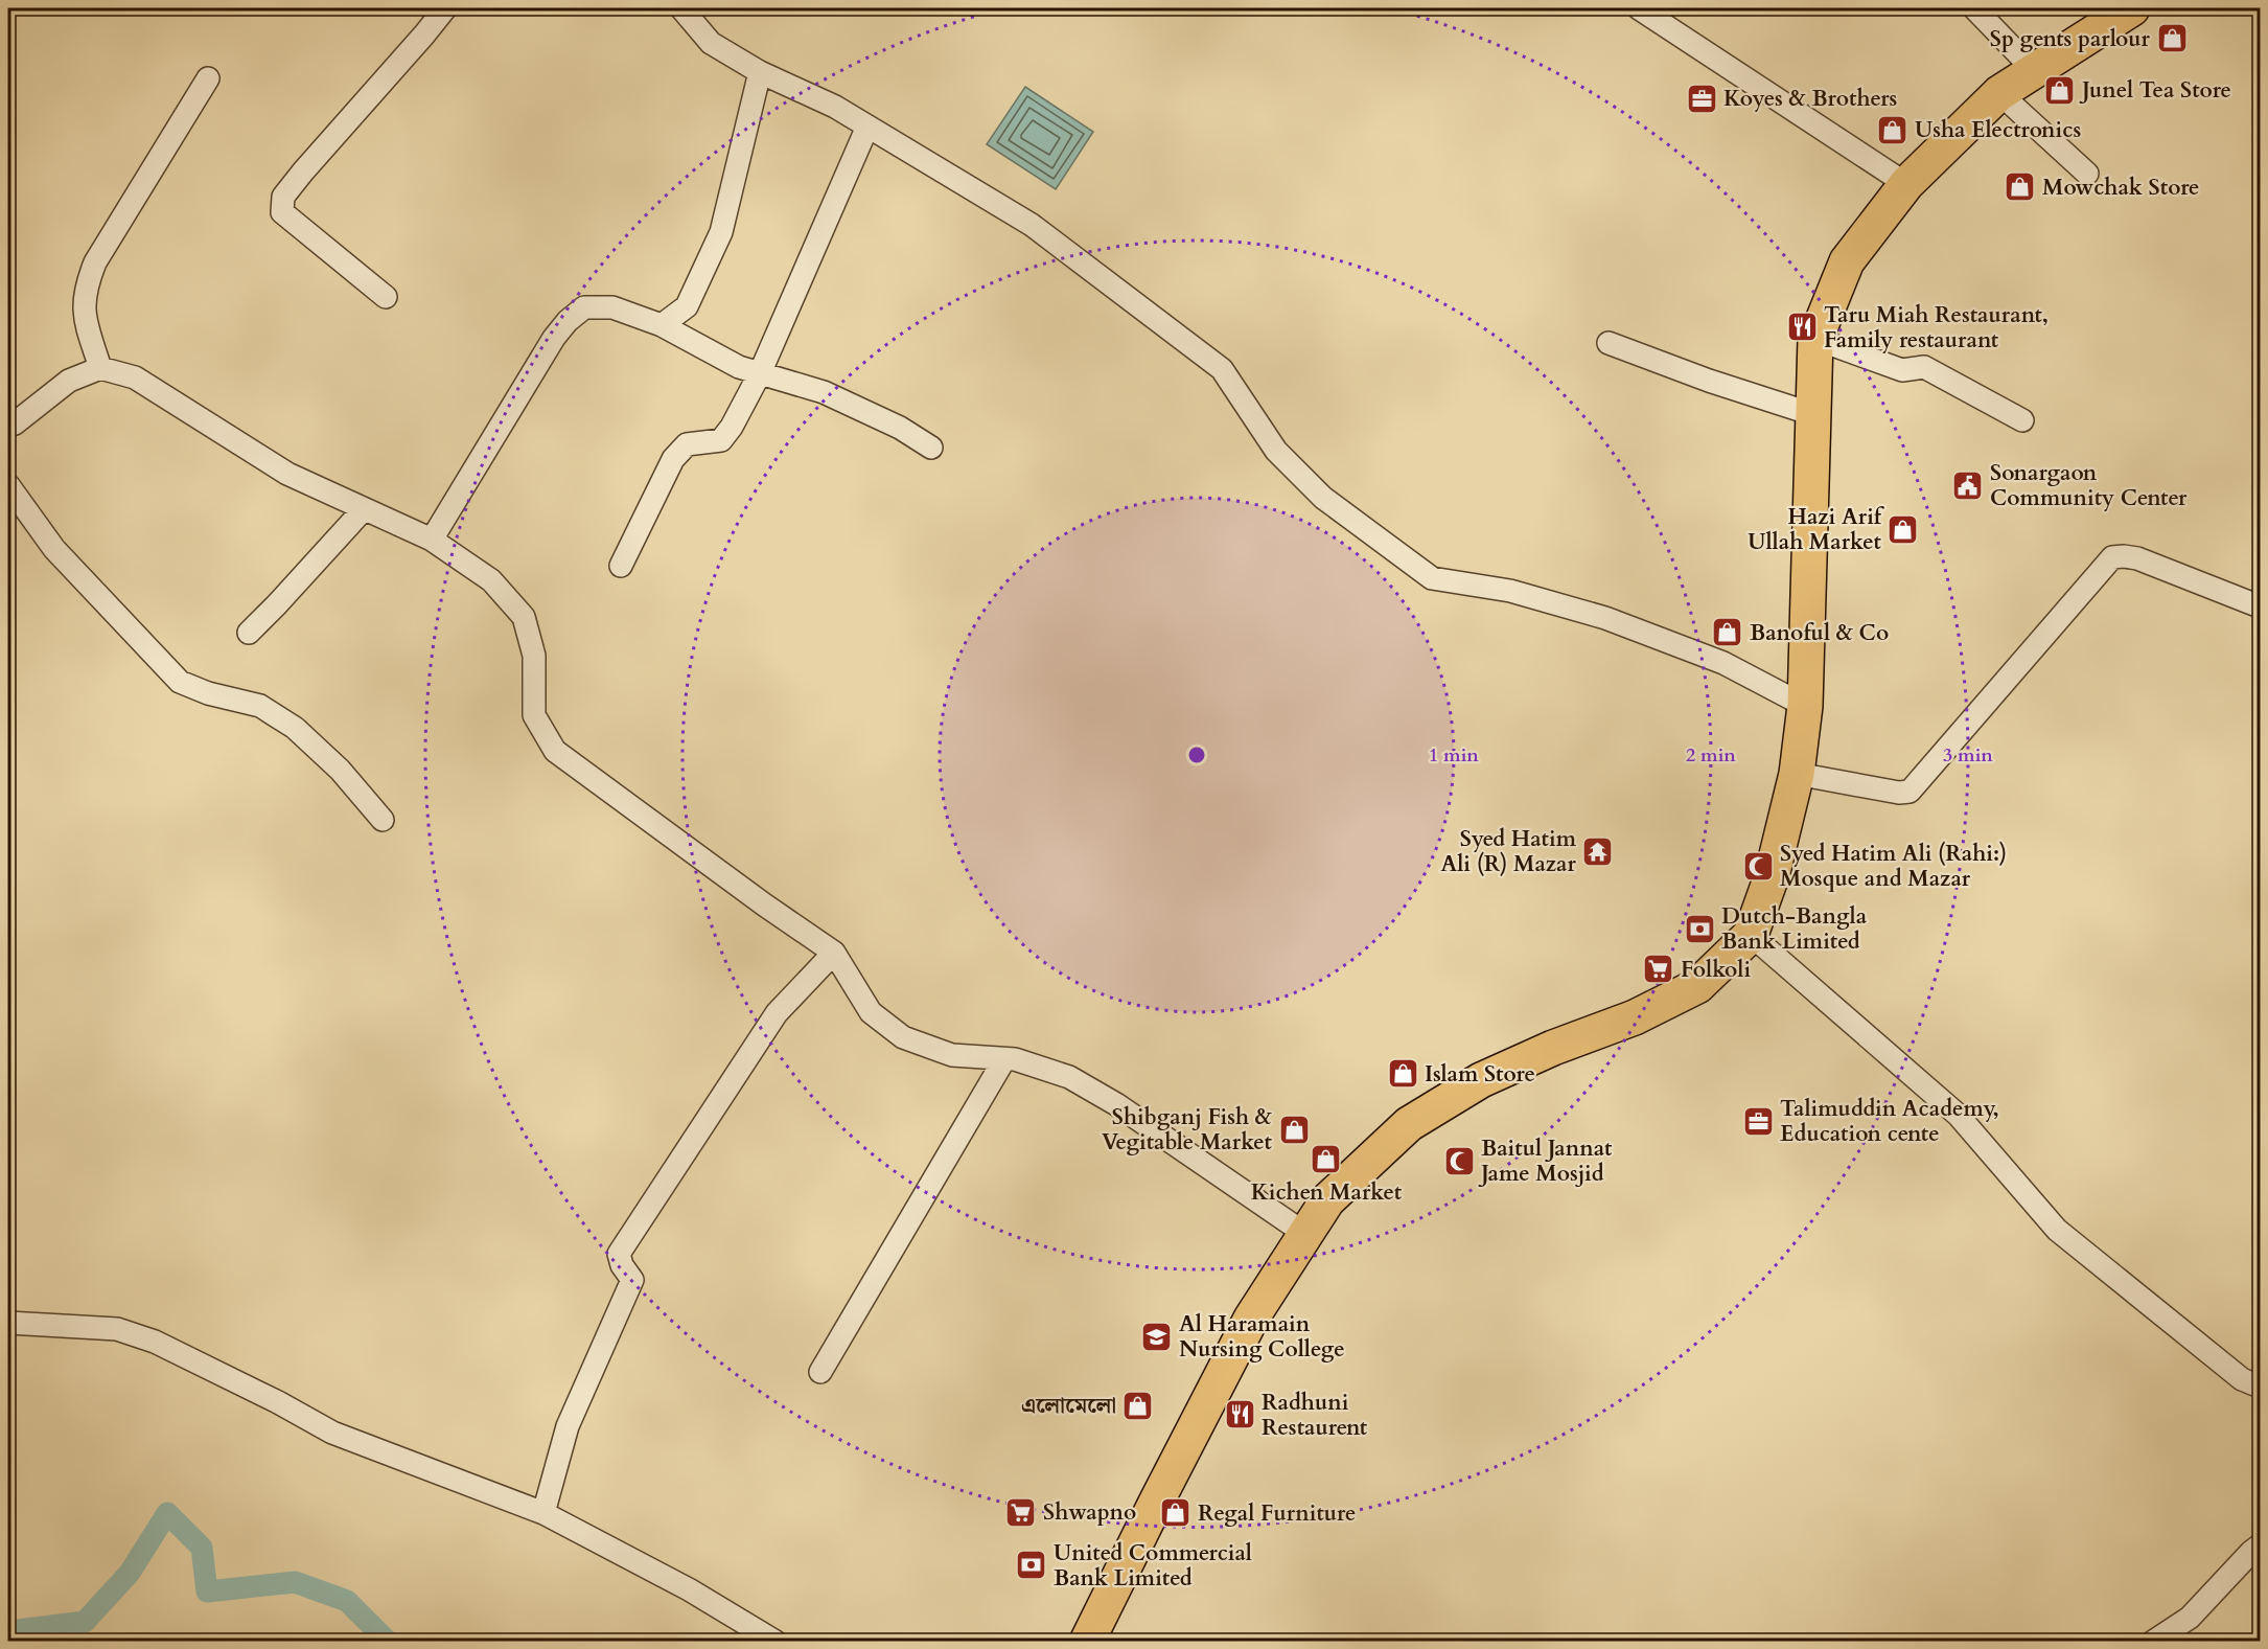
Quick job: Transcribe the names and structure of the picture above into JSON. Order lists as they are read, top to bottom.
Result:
{
  "places": {
    "shop": [
      "Sp gents parlour",
      "Junel Tea Store",
      "Usha Electronics",
      "Mowchak Store",
      "Hazi Arif Ullah Market",
      "Banoful & Co",
      "Islam Store",
      "Shibganj Fish & Vegitable Market",
      "Kichen Market",
      "এলোমেলো",
      "Regal Furniture"
    ],
    "office": ["Koyes & Brothers", "Talimuddin Academy, Education cente"],
    "restaurant": ["Taru Miah Restaurant, Family restaurant", "Radhuni Restaurent"],
    "public building": ["Sonargaon Community Center"],
    "temple": ["Syed Hatim Ali (R) Mazar"],
    "mosque": ["Syed Hatim Ali (Rahi:) Mosque and Mazar", "Baitul Jannat Jame Mosjid"],
    "bank": ["Dutch-Bangla Bank Limited", "United Commercial Bank Limited"],
    "supermarket": ["Folkoli", "Shwapno"],
    "school or university": ["Al Haramain Nursing College"]
  },
  "rings": ["1 min", "2 min", "3 min"]
}
